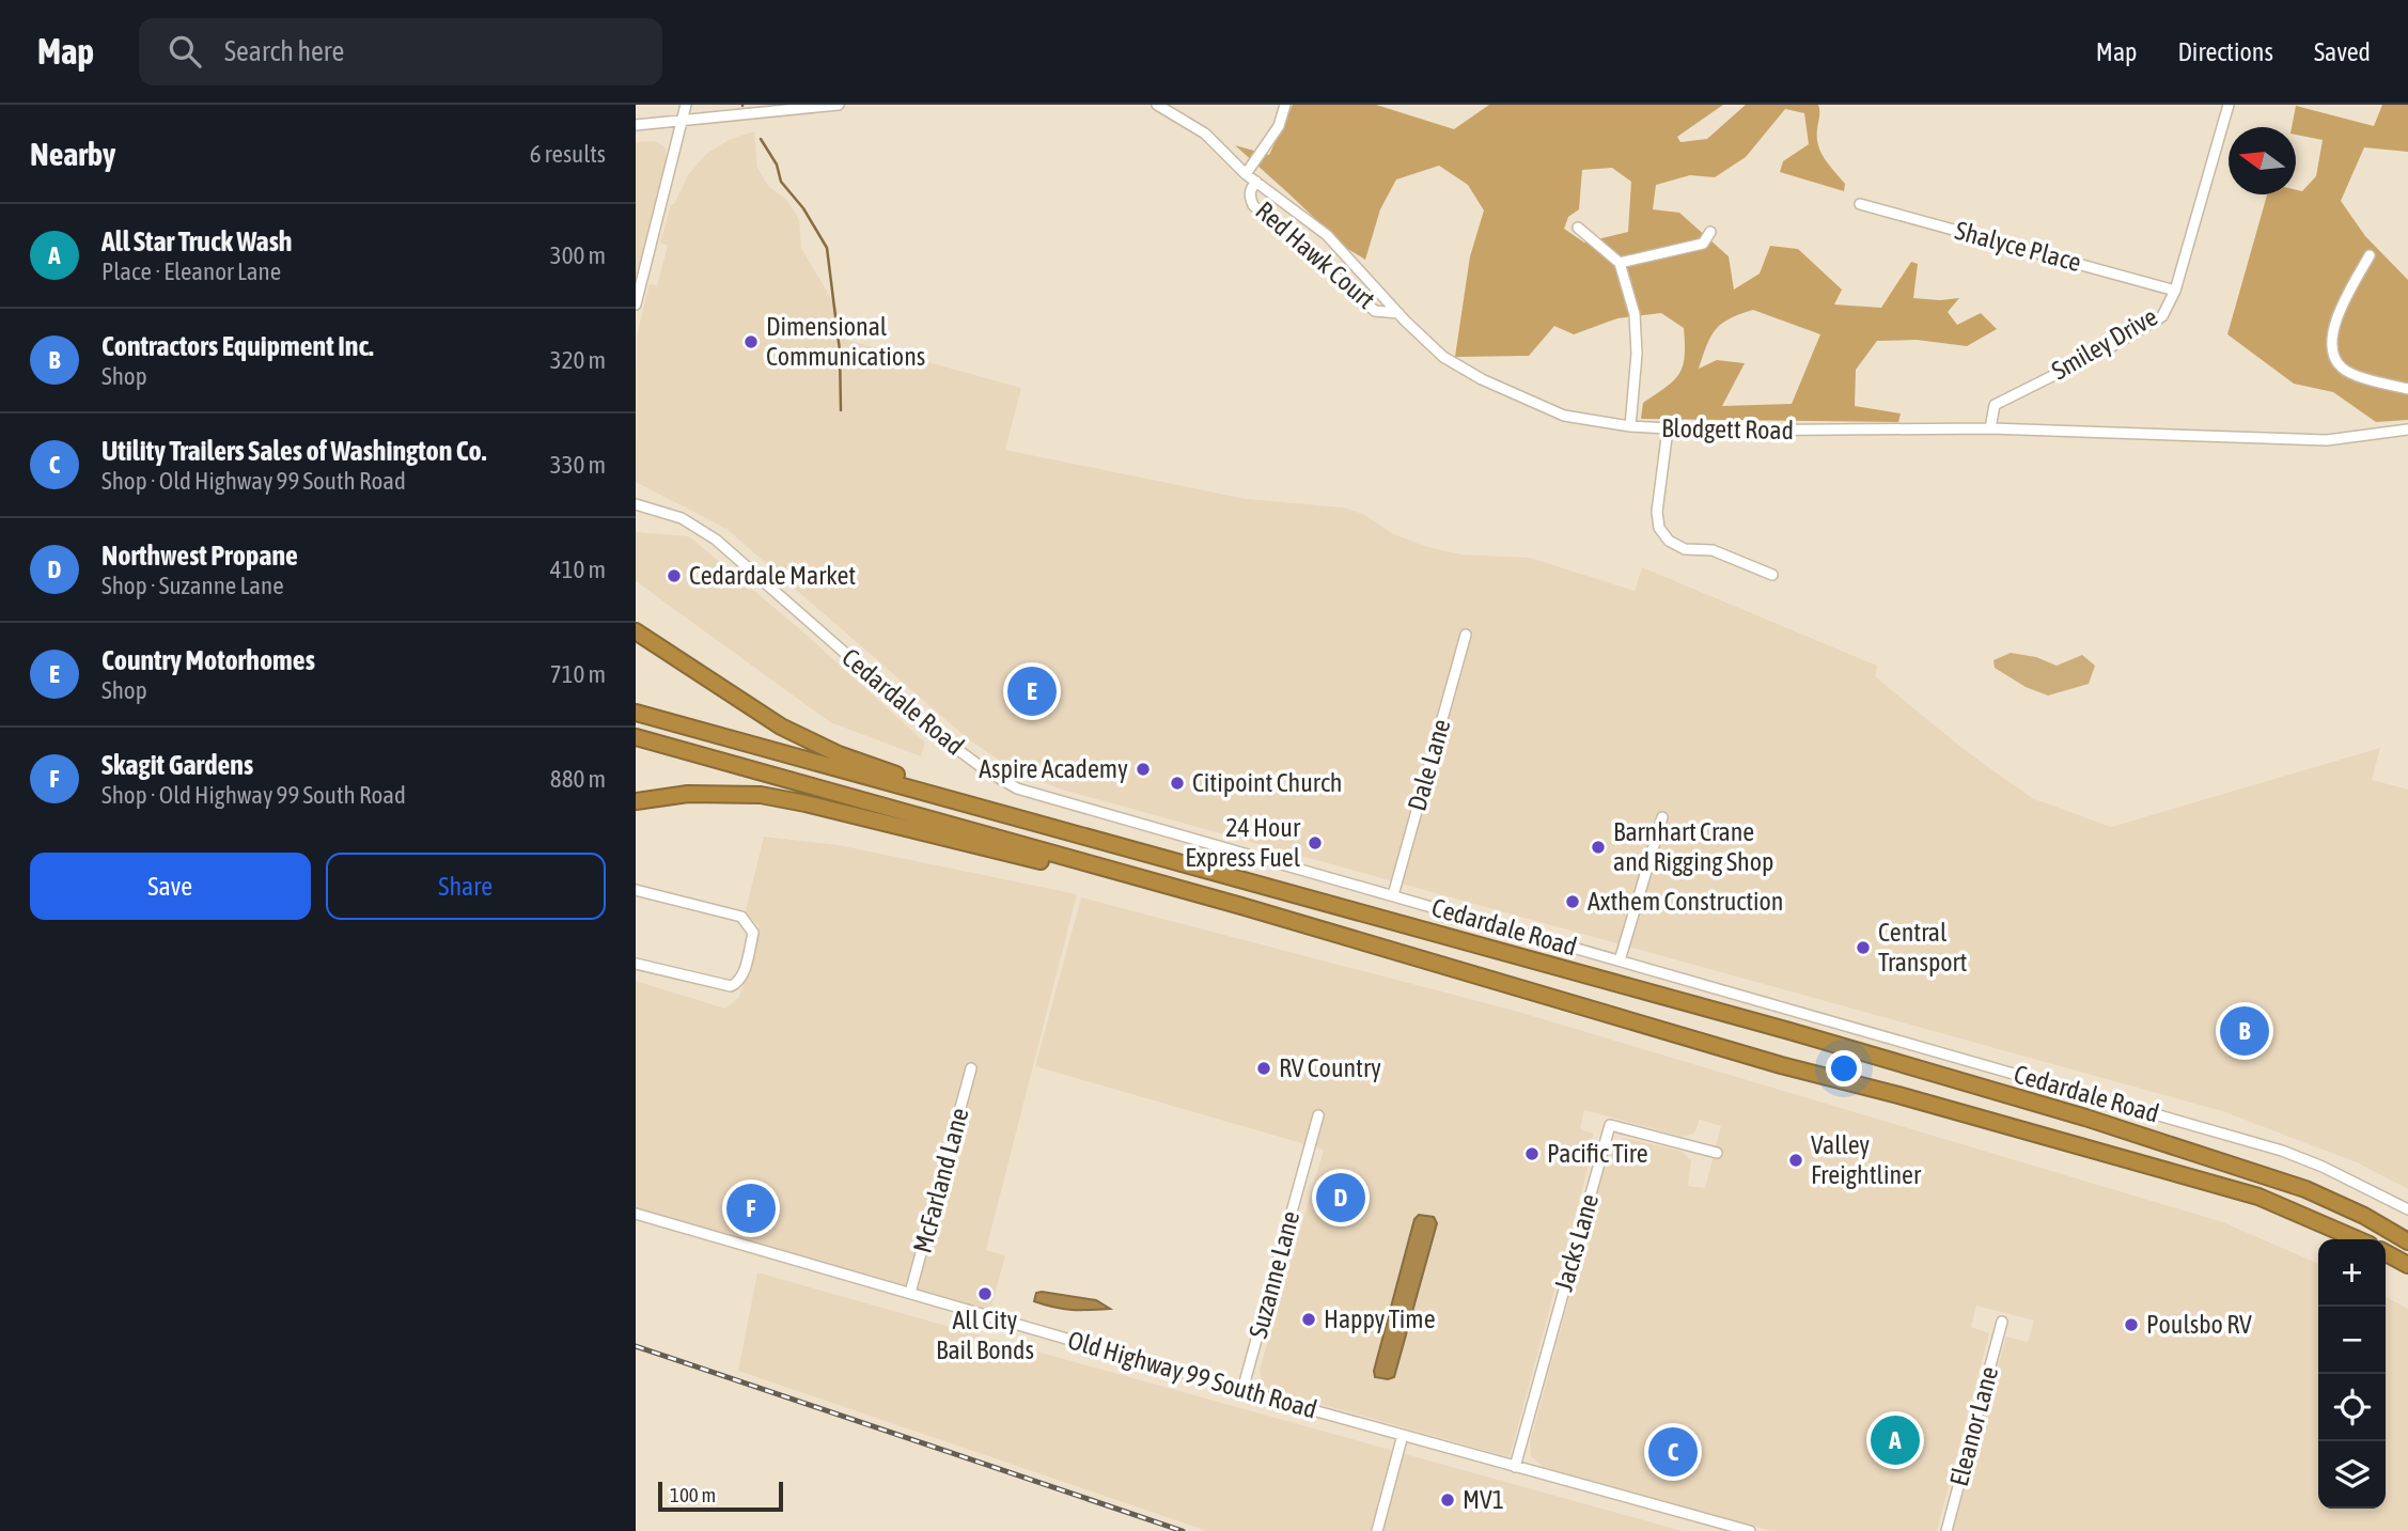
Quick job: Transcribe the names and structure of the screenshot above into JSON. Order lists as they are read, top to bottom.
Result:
{
  "streets": {
    "street": [
      "Shalyce Place",
      "Red Hawk Court",
      "Smiley Drive",
      "Blodgett Road",
      "Cedardale Road",
      "Dale Lane",
      "McFarland Lane",
      "Jacks Lane",
      "Suzanne Lane",
      "Old Highway 99 South Road",
      "Eleanor Lane"
    ]
  },
  "crossings": [
    ["Shalyce Place", "Smiley Drive"],
    ["Red Hawk Court", "Blodgett Road"],
    ["Smiley Drive", "Blodgett Road"],
    ["Cedardale Road", "Dale Lane"],
    ["McFarland Lane", "Old Highway 99 South Road"],
    ["Jacks Lane", "Old Highway 99 South Road"],
    ["Suzanne Lane", "Old Highway 99 South Road"]
  ],
  "places": [
    "Dimensional Communications",
    "Cedardale Market",
    "Aspire Academy",
    "Citipoint Church",
    "24 Hour Express Fuel",
    "Barnhart Crane and Rigging Shop",
    "Axthem Construction",
    "Central Transport",
    "RV Country",
    "Pacific Tire",
    "Valley Freightliner",
    "All City Bail Bonds",
    "Happy Time",
    "Poulsbo RV",
    "MV1"
  ],
  "scale_bar": "100 m",
  "north": "left",
  "page": {
    "header": "Map",
    "search": "Search here",
    "nav": ["Map", "Directions", "Saved"],
    "heading": ["Nearby", "6 results"],
    "list": [
      {
        "mark": "A",
        "name": "All Star Truck Wash",
        "note": "Place · Eleanor Lane",
        "value": "300 m"
      },
      {
        "mark": "B",
        "name": "Contractors Equipment Inc.",
        "note": "Shop",
        "value": "320 m"
      },
      {
        "mark": "C",
        "name": "Utility Trailers Sales of Washington Co.",
        "note": "Shop · Old Highway 99 South Road",
        "value": "330 m"
      },
      {
        "mark": "D",
        "name": "Northwest Propane",
        "note": "Shop · Suzanne Lane",
        "value": "410 m"
      },
      {
        "mark": "E",
        "name": "Country Motorhomes",
        "note": "Shop",
        "value": "710 m"
      },
      {
        "mark": "F",
        "name": "Skagit Gardens",
        "note": "Shop · Old Highway 99 South Road",
        "value": "880 m"
      }
    ],
    "pins": [
      "E",
      "B",
      "D",
      "F",
      "A",
      "C"
    ],
    "buttons": ["Save", "Share"],
    "map_buttons": ["+", "−"],
    "scale": "100 m"
  }
}
